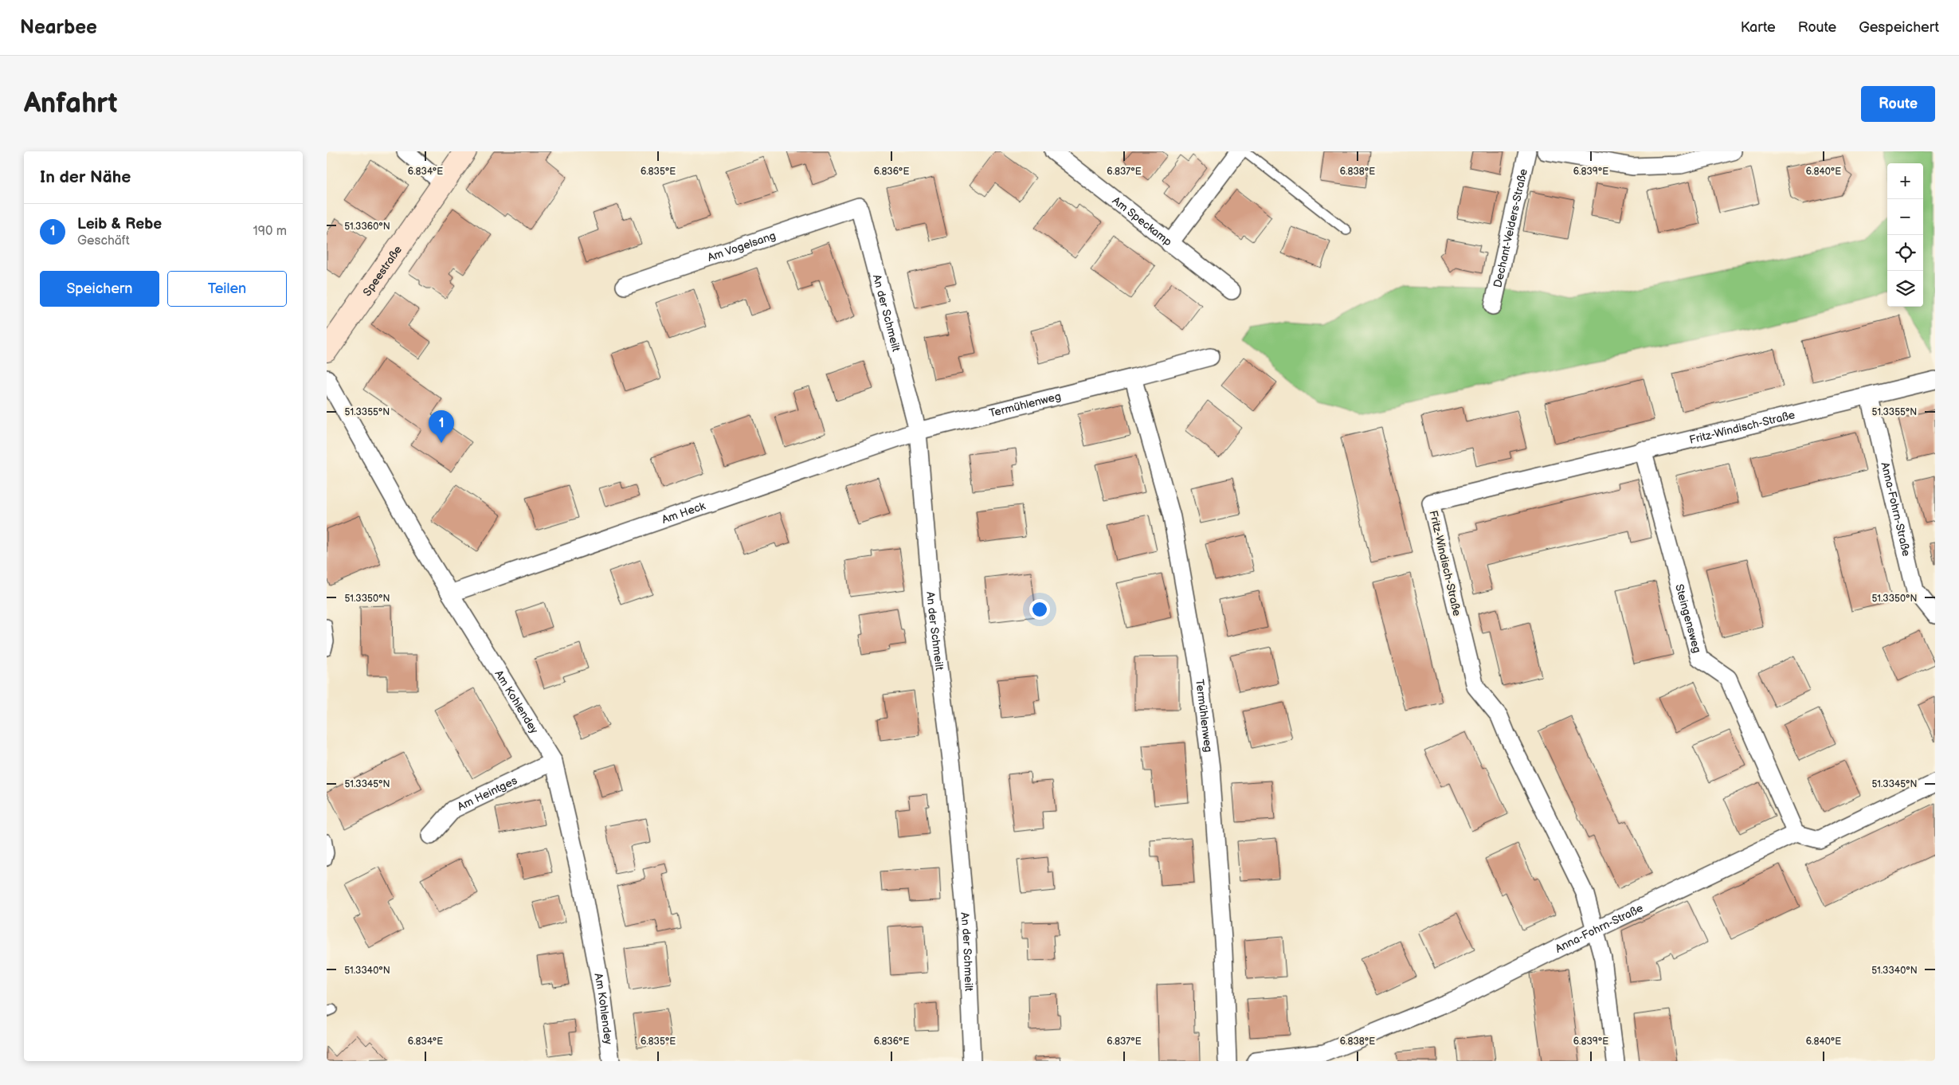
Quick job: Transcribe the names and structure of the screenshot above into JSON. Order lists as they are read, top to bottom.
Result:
{
  "streets": {
    "street": [
      "Am Speckamp",
      "Dechant-Veiders-Straße",
      "Am Vogelsang",
      "Speestraße",
      "An der Schmeilt",
      "Termühlenweg",
      "Fritz-Windisch-Straße",
      "Anna-Fohrn-Straße",
      "Am Heck",
      "Steingensweg",
      "Am Kohlendey",
      "Am Heintges"
    ]
  },
  "crossings": [
    ["Am Vogelsang", "An der Schmeilt"],
    ["An der Schmeilt", "Termühlenweg"],
    ["An der Schmeilt", "Am Heck"],
    ["Termühlenweg", "Am Heck"],
    ["Fritz-Windisch-Straße", "Anna-Fohrn-Straße"],
    ["Fritz-Windisch-Straße", "Steingensweg"],
    ["Anna-Fohrn-Straße", "Steingensweg"],
    ["Am Heck", "Am Kohlendey"],
    ["Am Kohlendey", "Am Heintges"]
  ],
  "page": {
    "header": "Nearbee",
    "nav": ["Karte", "Route", "Gespeichert"],
    "buttons": [
      "Route",
      ["Speichern", "Teilen"]
    ],
    "title": "Anfahrt",
    "heading": "In der Nähe",
    "map_buttons": ["+", "−"],
    "list": [
      {
        "mark": "1",
        "name": "Leib & Rebe",
        "note": "Geschäft",
        "value": "190 m"
      }
    ],
    "pins": "1"
  },
  "coordinates": [
    "6.834°E",
    "6.835°E",
    "6.836°E",
    "6.837°E",
    "6.838°E",
    "6.839°E",
    "6.840°E",
    "51.3360°N",
    "51.3355°N",
    "51.3350°N",
    "51.3345°N",
    "51.3340°N"
  ]
}
